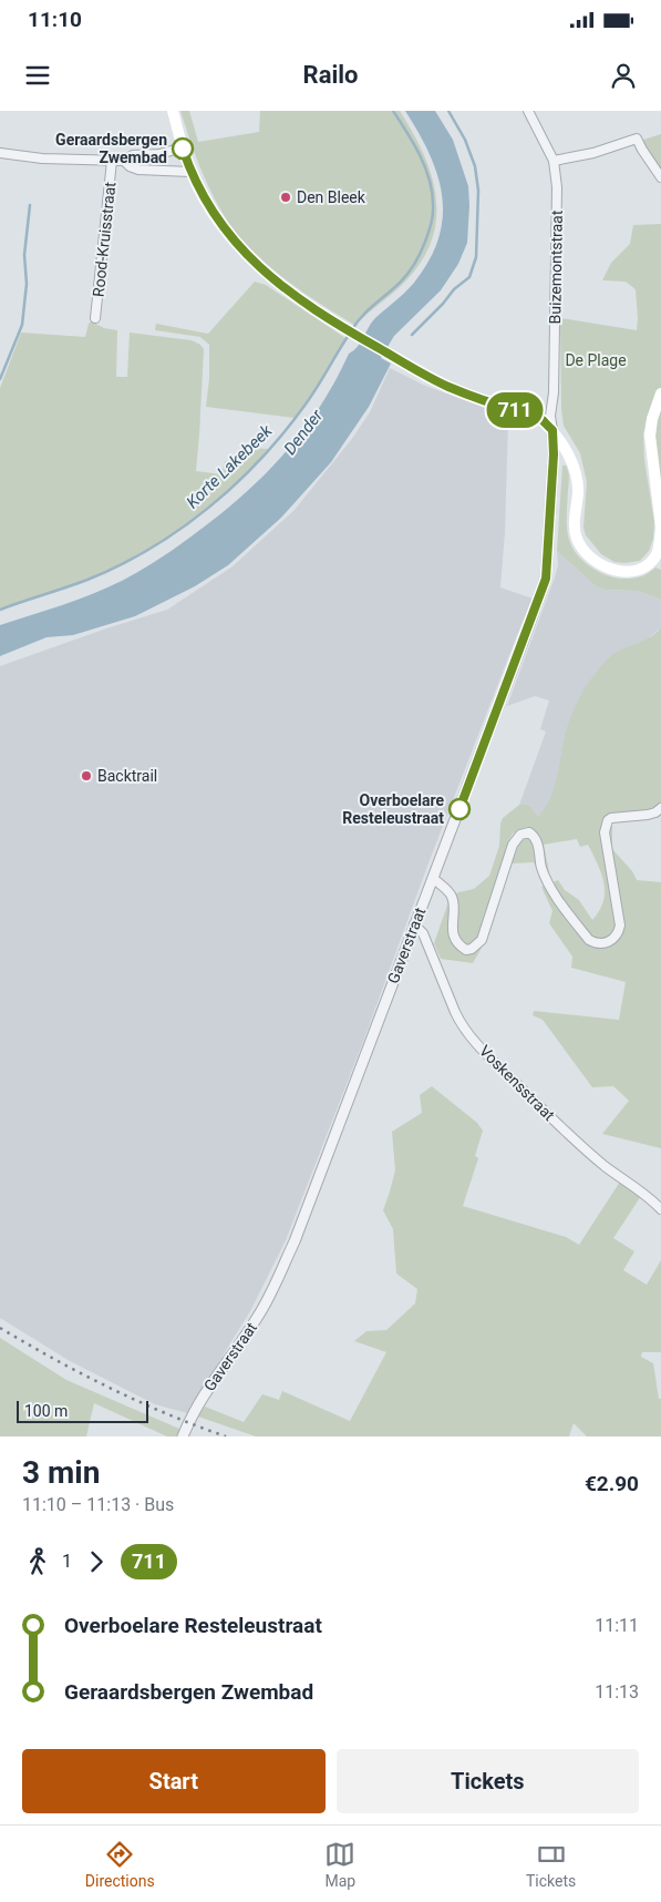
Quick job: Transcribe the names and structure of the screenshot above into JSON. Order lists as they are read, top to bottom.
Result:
{
  "streets": {
    "street": [
      "Rood-Kruisstraat",
      "Buizemontstraat",
      "Gaverstraat",
      "Voskensstraat"
    ]
  },
  "crossings": [
    ["Buizemontstraat", "Gaverstraat"],
    ["Gaverstraat", "Voskensstraat"]
  ],
  "water": ["Dender", "Korte Lakebeek"],
  "parks": ["De Plage"],
  "places": [
    "Geraardsbergen Zwembad",
    "Den Bleek",
    "Backtrail",
    "Overboelare Resteleustraat"
  ],
  "lines": ["bus line 711"],
  "scale_bar": "100 m",
  "page": {
    "status": "11:10",
    "header": "Railo",
    "on_map": "711",
    "scale": "100 m",
    "heading": ["3 min", "11:10 – 11:13 · Bus", "€2.90"],
    "legs": ["1", "711"],
    "list": [
      {
        "name": "Overboelare Resteleustraat",
        "value": "11:11"
      },
      {
        "name": "Geraardsbergen Zwembad",
        "value": "11:13"
      }
    ],
    "buttons": ["Start", "Tickets"],
    "tabs": ["Directions", "Map", "Tickets"]
  }
}
